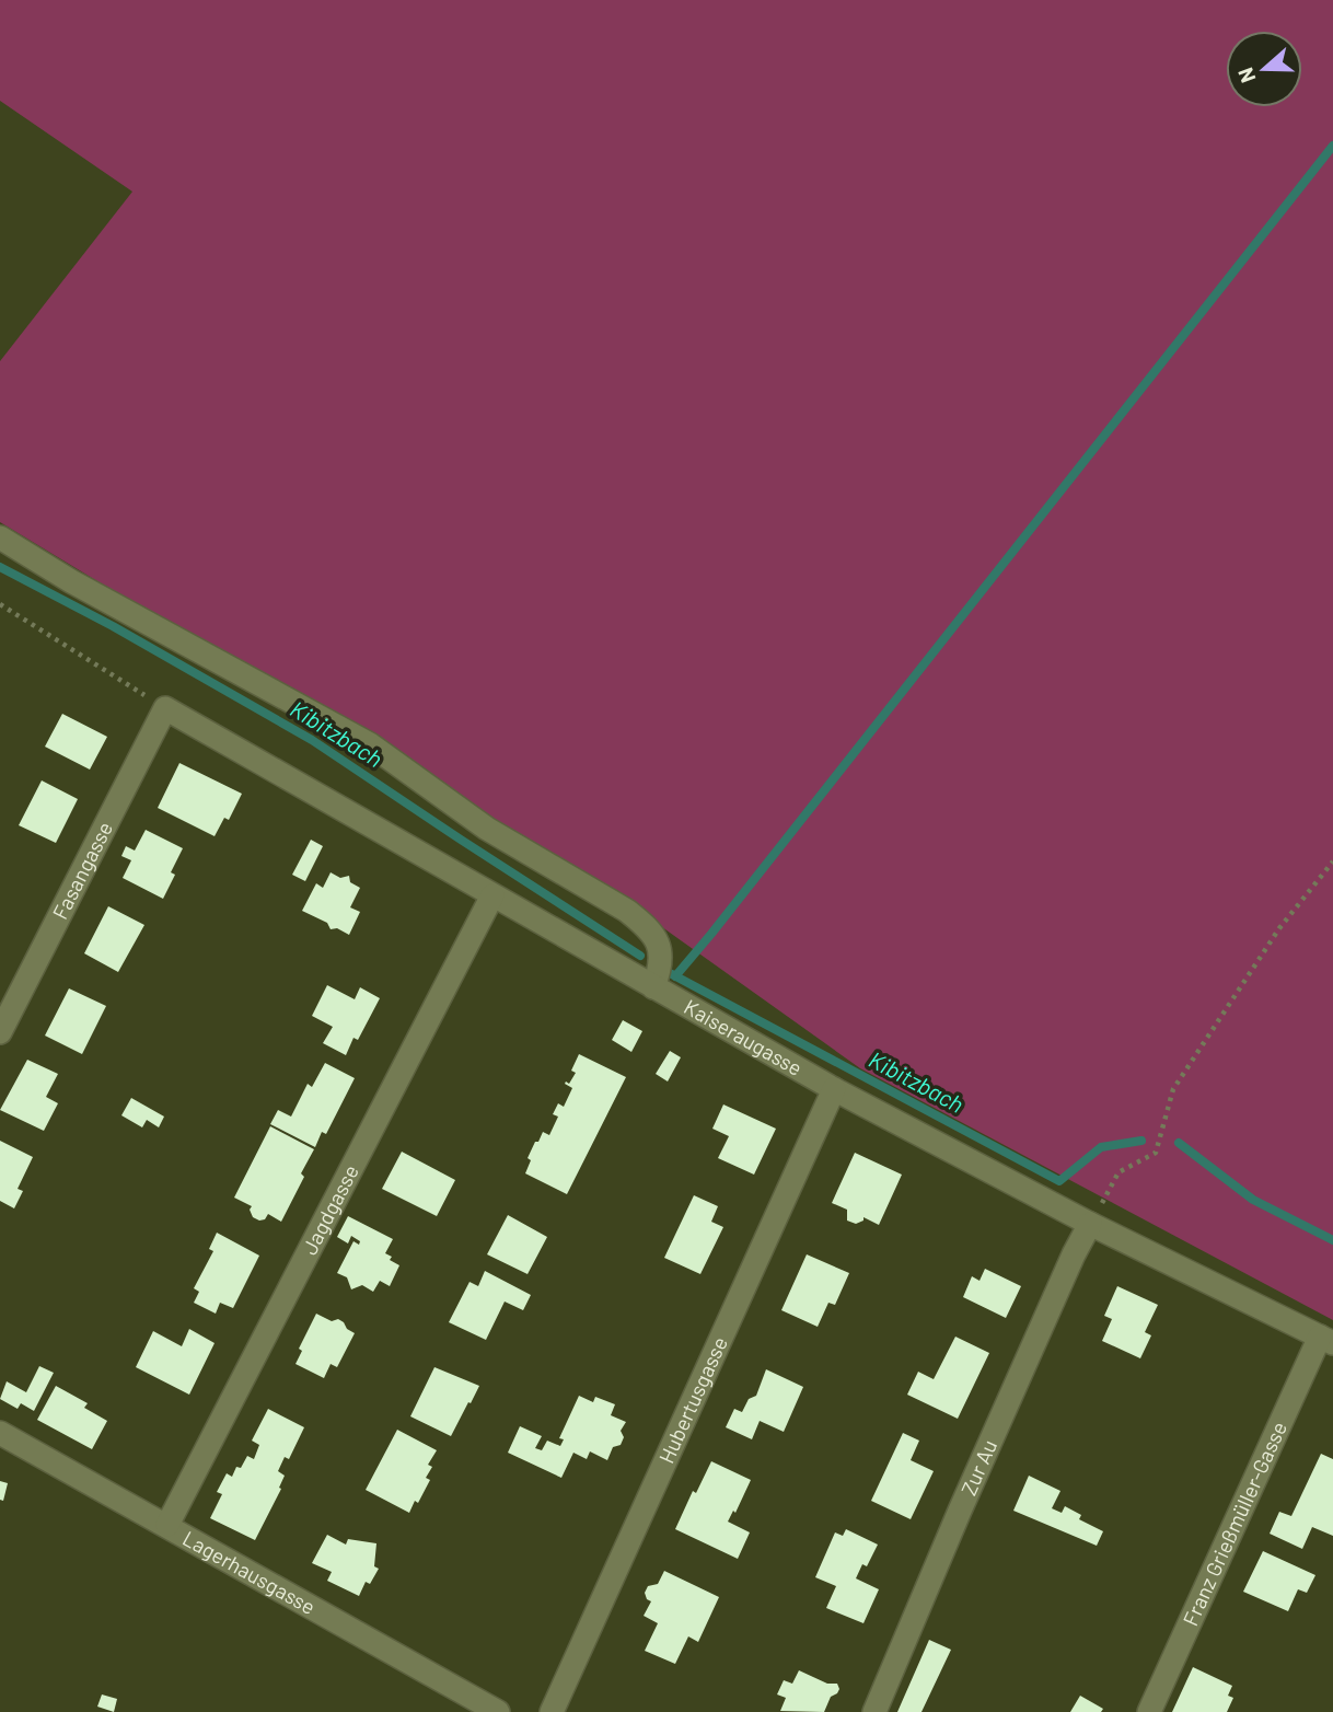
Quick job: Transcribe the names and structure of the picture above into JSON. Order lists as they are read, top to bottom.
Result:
{
  "streets": {
    "street": [
      "Fasangasse",
      "Kaiseraugasse",
      "Jagdgasse",
      "Hubertusgasse",
      "Zur Au",
      "Franz Grießmüller-Gasse",
      "Lagerhausgasse"
    ]
  },
  "crossings": [
    ["Fasangasse", "Kaiseraugasse"],
    ["Kaiseraugasse", "Jagdgasse"],
    ["Kaiseraugasse", "Hubertusgasse"],
    ["Kaiseraugasse", "Zur Au"],
    ["Kaiseraugasse", "Franz Grießmüller-Gasse"],
    ["Jagdgasse", "Lagerhausgasse"]
  ],
  "water": ["Kibitzbach"],
  "north": "left"
}
